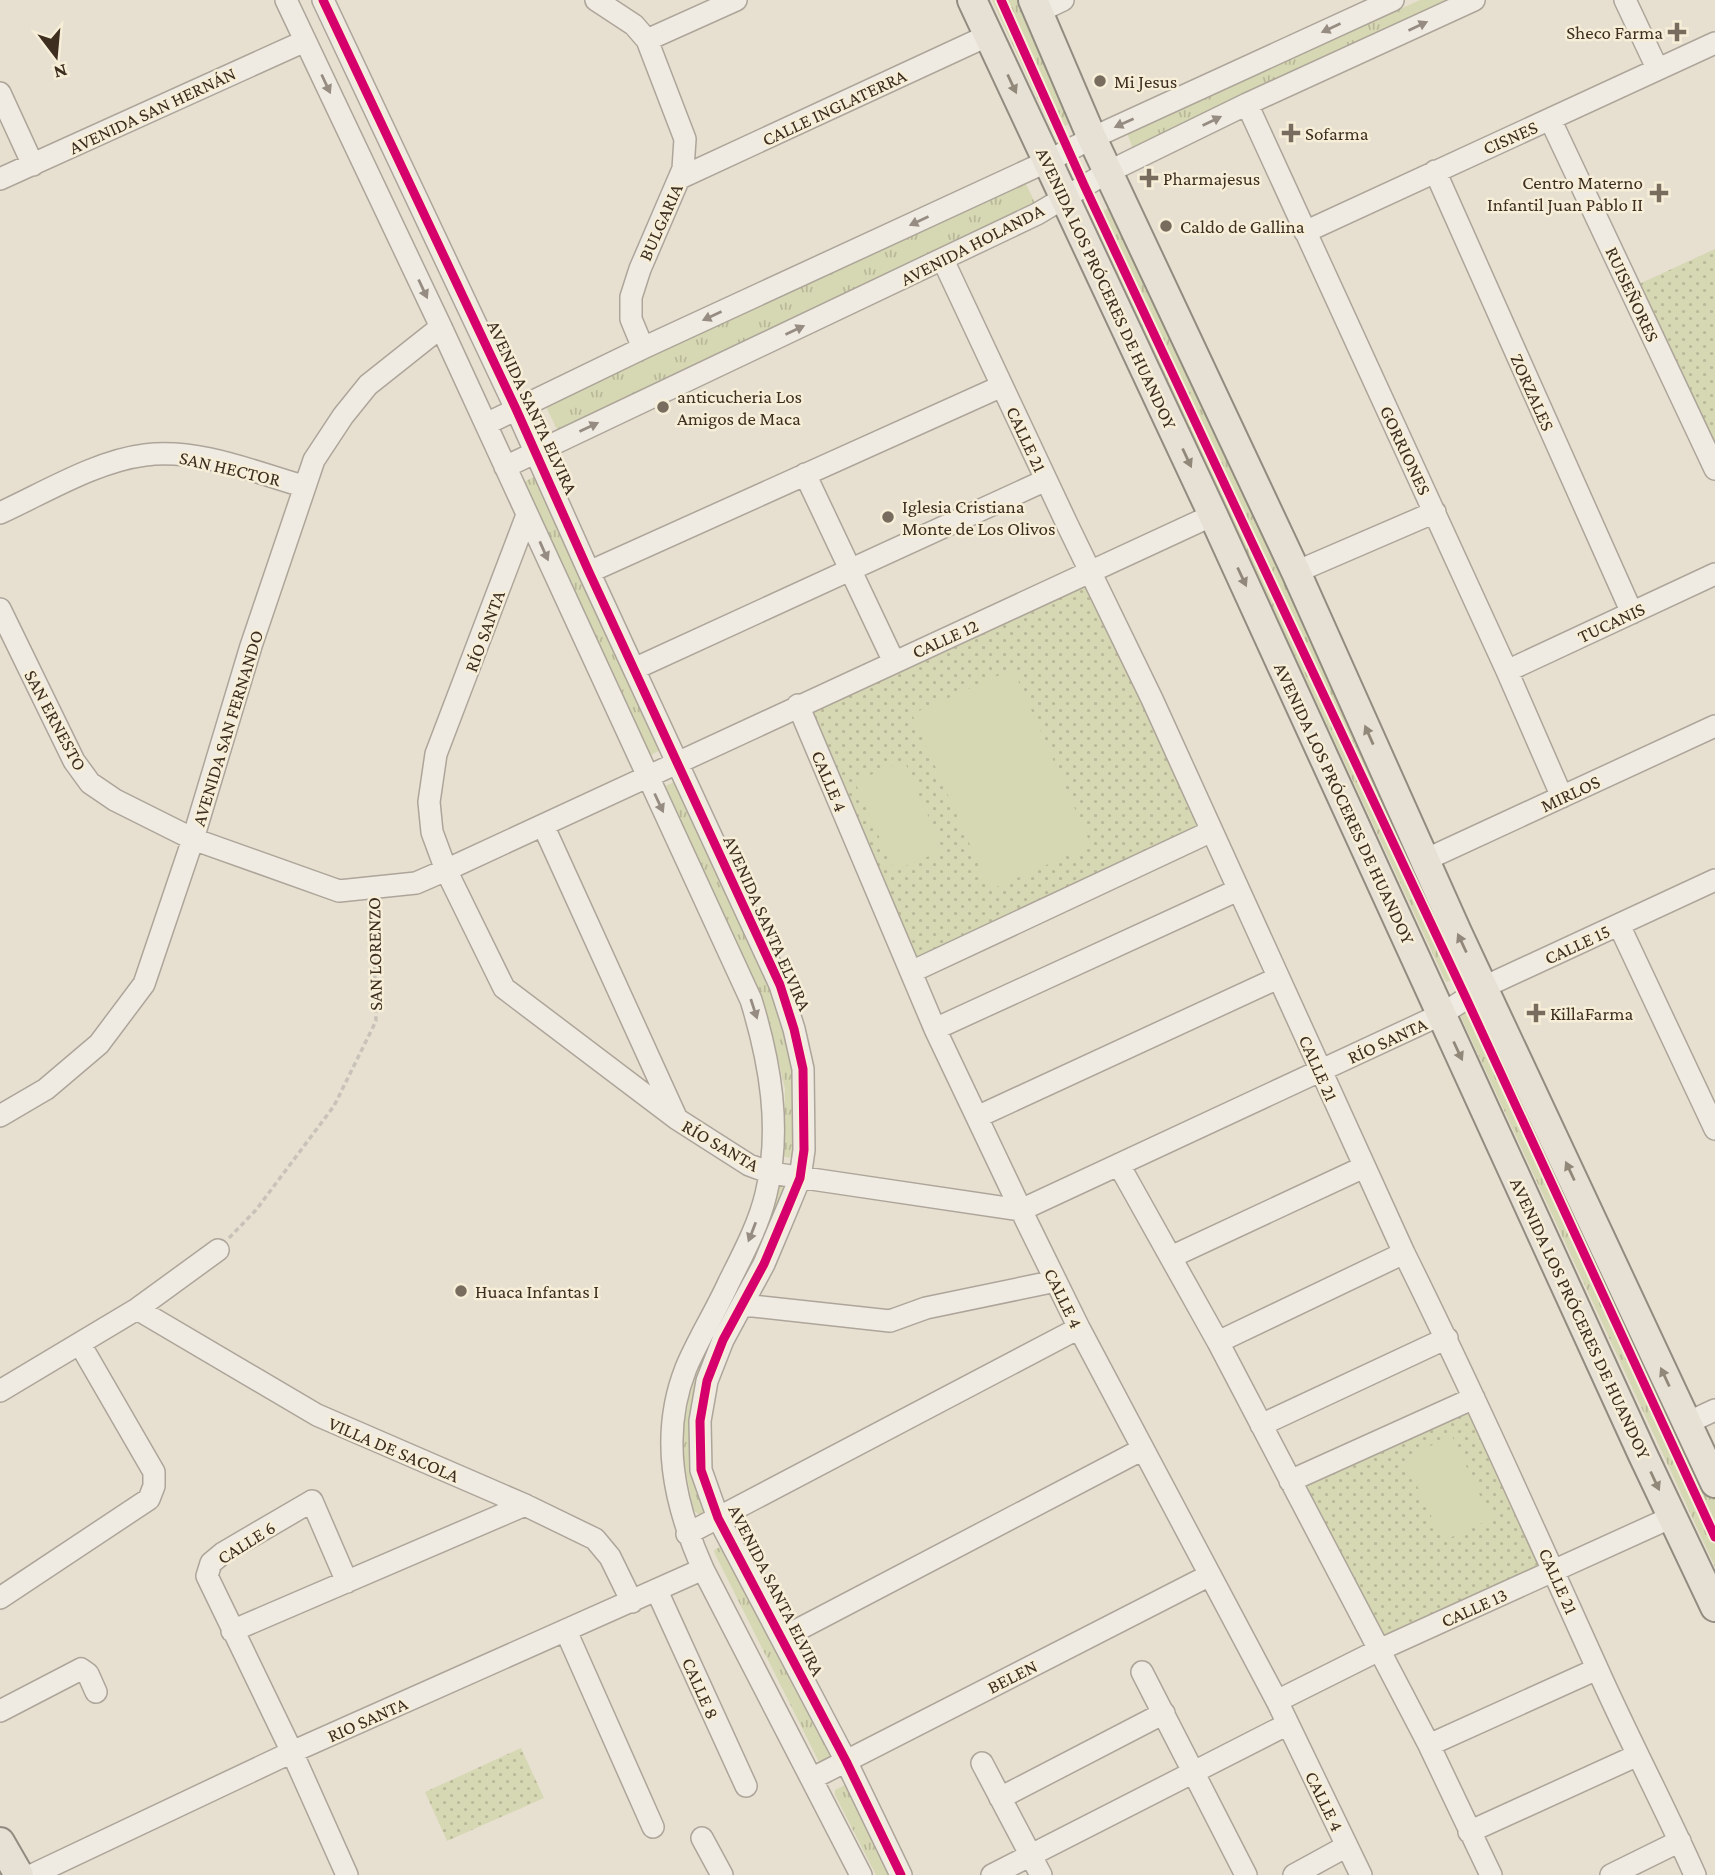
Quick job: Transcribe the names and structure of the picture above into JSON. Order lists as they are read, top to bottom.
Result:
{
  "streets": {
    "main road": ["AVENIDA LOS PRÓCERES DE HUANDOY"],
    "street": [
      "CALLE INGLATERRA",
      "AVENIDA SAN HERNÁN",
      "CISNES",
      "BULGARIA",
      "AVENIDA HOLANDA",
      "RUISEÑORES",
      "ZORZALES",
      "AVENIDA SANTA ELVIRA",
      "CALLE 21",
      "GORRIONES",
      "SAN HECTOR",
      "TUCANIS",
      "RÍO SANTA",
      "CALLE 12",
      "SAN ERNESTO",
      "AVENIDA SAN FERNANDO",
      "CALLE 4",
      "MIRLOS",
      "CALLE 15",
      "SAN LORENZO",
      "VILLA DE SACOLA",
      "CALLE 6",
      "CALLE 13",
      "BELEN",
      "CALLE 8",
      "RIO SANTA"
    ]
  },
  "crossings": [
    ["CALLE INGLATERRA", "BULGARIA"],
    ["CALLE INGLATERRA", "AVENIDA LOS PRÓCERES DE HUANDOY"],
    ["CISNES", "RUISEÑORES"],
    ["CISNES", "ZORZALES"],
    ["CISNES", "GORRIONES"],
    ["BULGARIA", "AVENIDA HOLANDA"],
    ["AVENIDA HOLANDA", "AVENIDA LOS PRÓCERES DE HUANDOY"],
    ["AVENIDA HOLANDA", "AVENIDA SANTA ELVIRA"],
    ["AVENIDA HOLANDA", "CALLE 21"],
    ["AVENIDA HOLANDA", "GORRIONES"],
    ["AVENIDA LOS PRÓCERES DE HUANDOY", "RÍO SANTA"],
    ["AVENIDA LOS PRÓCERES DE HUANDOY", "CALLE 12"],
    ["AVENIDA LOS PRÓCERES DE HUANDOY", "CALLE 15"],
    ["AVENIDA LOS PRÓCERES DE HUANDOY", "CALLE 13"],
    ["ZORZALES", "TUCANIS"],
    ["AVENIDA SANTA ELVIRA", "RÍO SANTA"],
    ["AVENIDA SANTA ELVIRA", "CALLE 12"],
    ["AVENIDA SANTA ELVIRA", "SAN LORENZO"],
    ["AVENIDA SANTA ELVIRA", "BELEN"],
    ["CALLE 21", "RÍO SANTA"],
    ["CALLE 21", "CALLE 12"],
    ["CALLE 21", "CALLE 13"],
    ["GORRIONES", "TUCANIS"],
    ["GORRIONES", "MIRLOS"],
    ["SAN HECTOR", "AVENIDA SAN FERNANDO"],
    ["RÍO SANTA", "CALLE 4"],
    ["RÍO SANTA", "CALLE 15"],
    ["RÍO SANTA", "SAN LORENZO"],
    ["CALLE 12", "CALLE 4"],
    ["CALLE 12", "SAN LORENZO"],
    ["SAN ERNESTO", "AVENIDA SAN FERNANDO"],
    ["SAN ERNESTO", "SAN LORENZO"],
    ["CALLE 4", "CALLE 13"],
    ["CALLE 4", "BELEN"],
    ["VILLA DE SACOLA", "RIO SANTA"],
    ["CALLE 6", "RIO SANTA"],
    ["CALLE 8", "RIO SANTA"]
  ],
  "places": {
    "health": [
      "Sheco Farma",
      "Sofarma",
      "Pharmajesus",
      "Centro Materno Infantil Juan Pablo II",
      "KillaFarma"
    ],
    "other": [
      "Mi Jesus",
      "Caldo de Gallina",
      "anticucheria Los Amigos de Maca",
      "Iglesia Cristiana Monte de Los Olivos",
      "Huaca Infantas I"
    ]
  },
  "north": "bottom"
}
